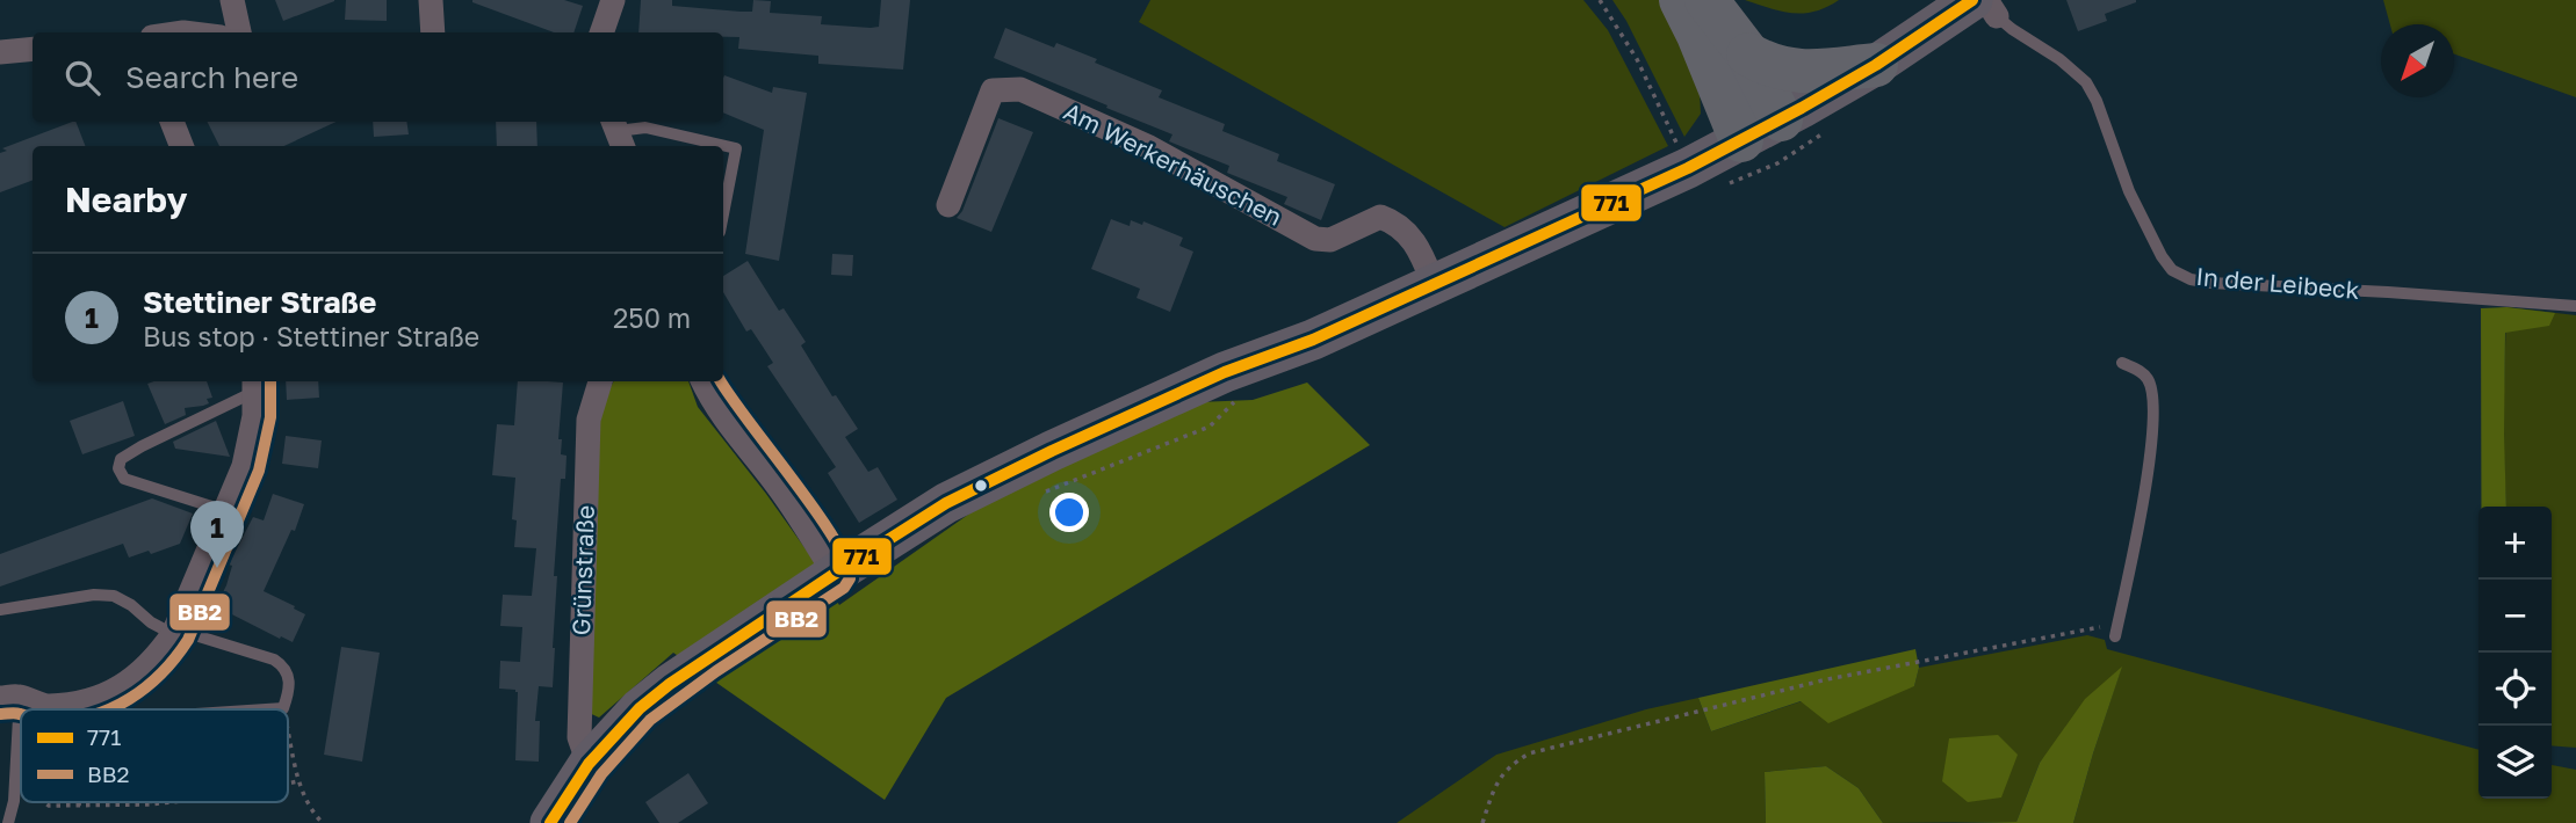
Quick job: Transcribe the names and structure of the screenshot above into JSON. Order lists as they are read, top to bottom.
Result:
{
  "streets": {
    "street": ["Am Werkerhäuschen", "Grünstraße"],
    "lane": ["In der Leibeck"]
  },
  "lines": ["transit line 771", "transit line BB2"],
  "legend": ["771", "BB2"],
  "north": "bottom left",
  "page": {
    "search": "Search here",
    "heading": "Nearby",
    "list": [
      {
        "mark": "1",
        "name": "Stettiner Straße",
        "note": "Bus stop · Stettiner Straße",
        "value": "250 m"
      }
    ],
    "pins": "1",
    "map_buttons": ["+", "−"]
  }
}
